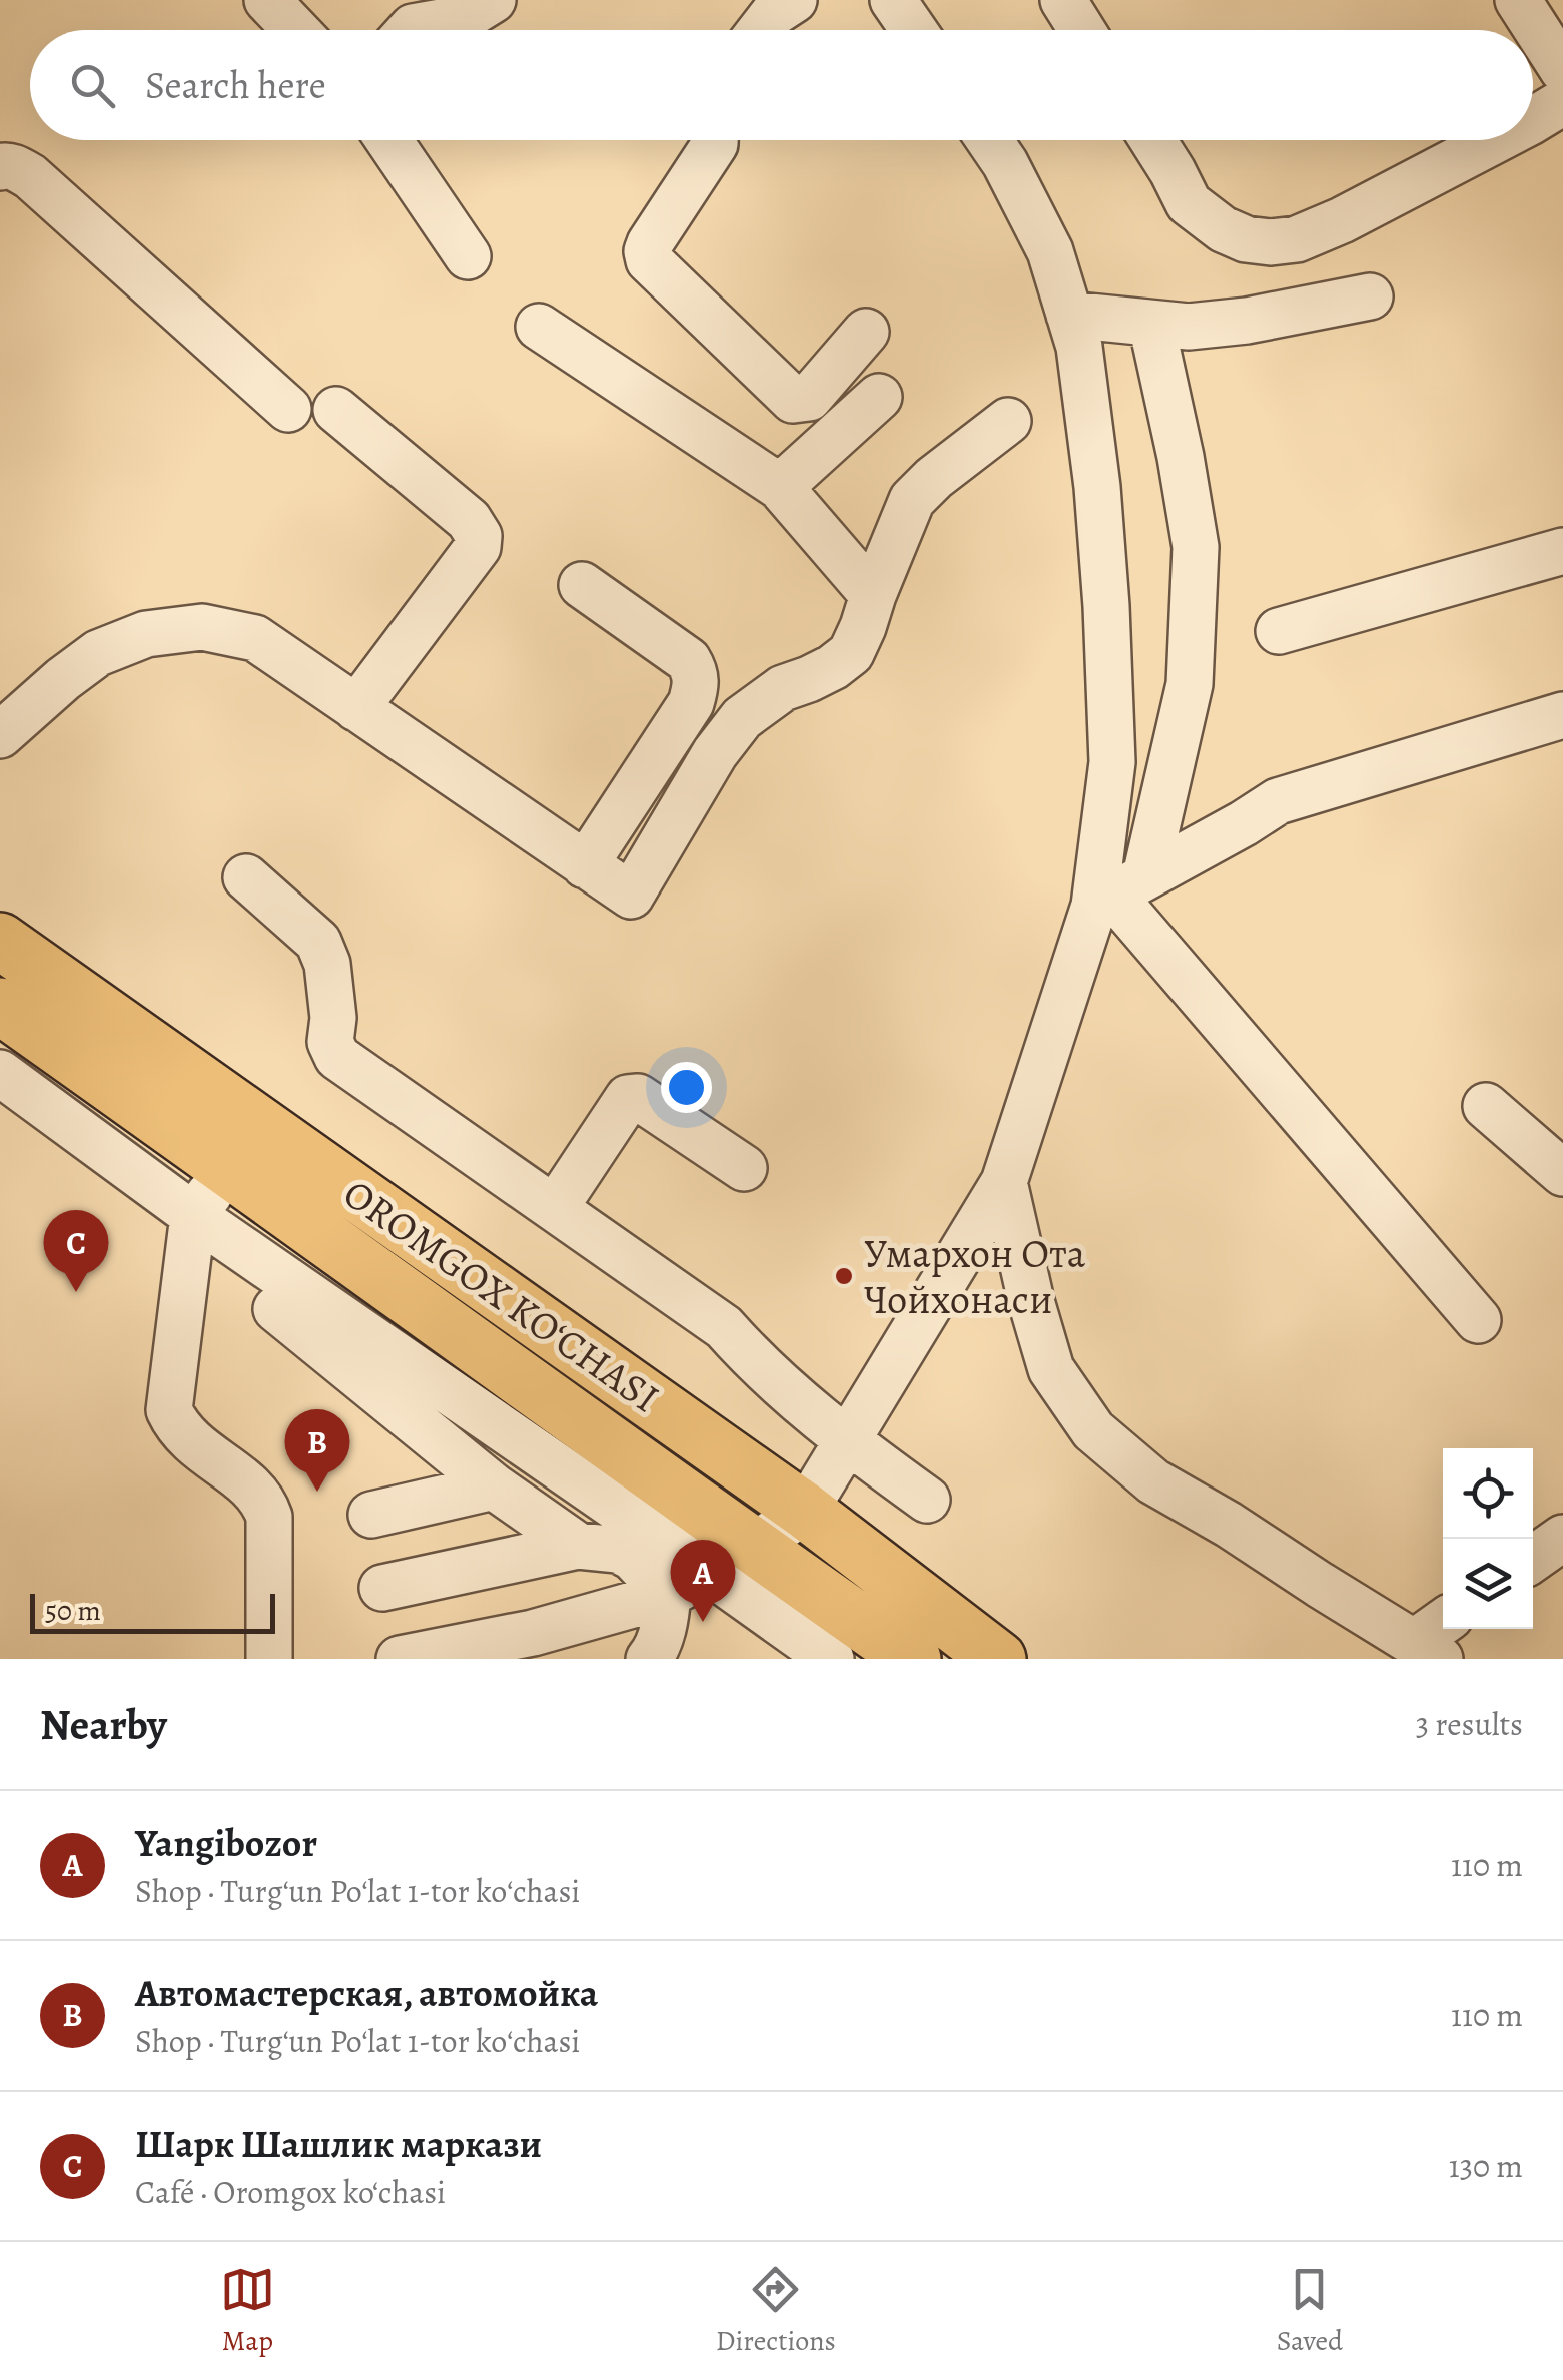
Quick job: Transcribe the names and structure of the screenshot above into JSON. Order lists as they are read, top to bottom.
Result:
{
  "streets": {
    "main road": ["OROMGOX KO‘CHASI"]
  },
  "places": ["Умархон Ота Чойхонаси"],
  "scale_bar": "50 m",
  "page": {
    "search": "Search here",
    "pins": ["C", "B", "A"],
    "scale": "50 m",
    "heading": ["Nearby", "3 results"],
    "list": [
      {
        "mark": "A",
        "name": "Yangibozor",
        "note": "Shop · Turgʻun Poʻlat 1-tor koʻchasi",
        "value": "110 m"
      },
      {
        "mark": "B",
        "name": "Автомастерская, автомойка",
        "note": "Shop · Turgʻun Poʻlat 1-tor koʻchasi",
        "value": "110 m"
      },
      {
        "mark": "C",
        "name": "Шарк Шашлик маркази",
        "note": "Café · Oromgox ko‘chasi",
        "value": "130 m"
      }
    ],
    "nav": ["Map", "Directions", "Saved"]
  }
}
